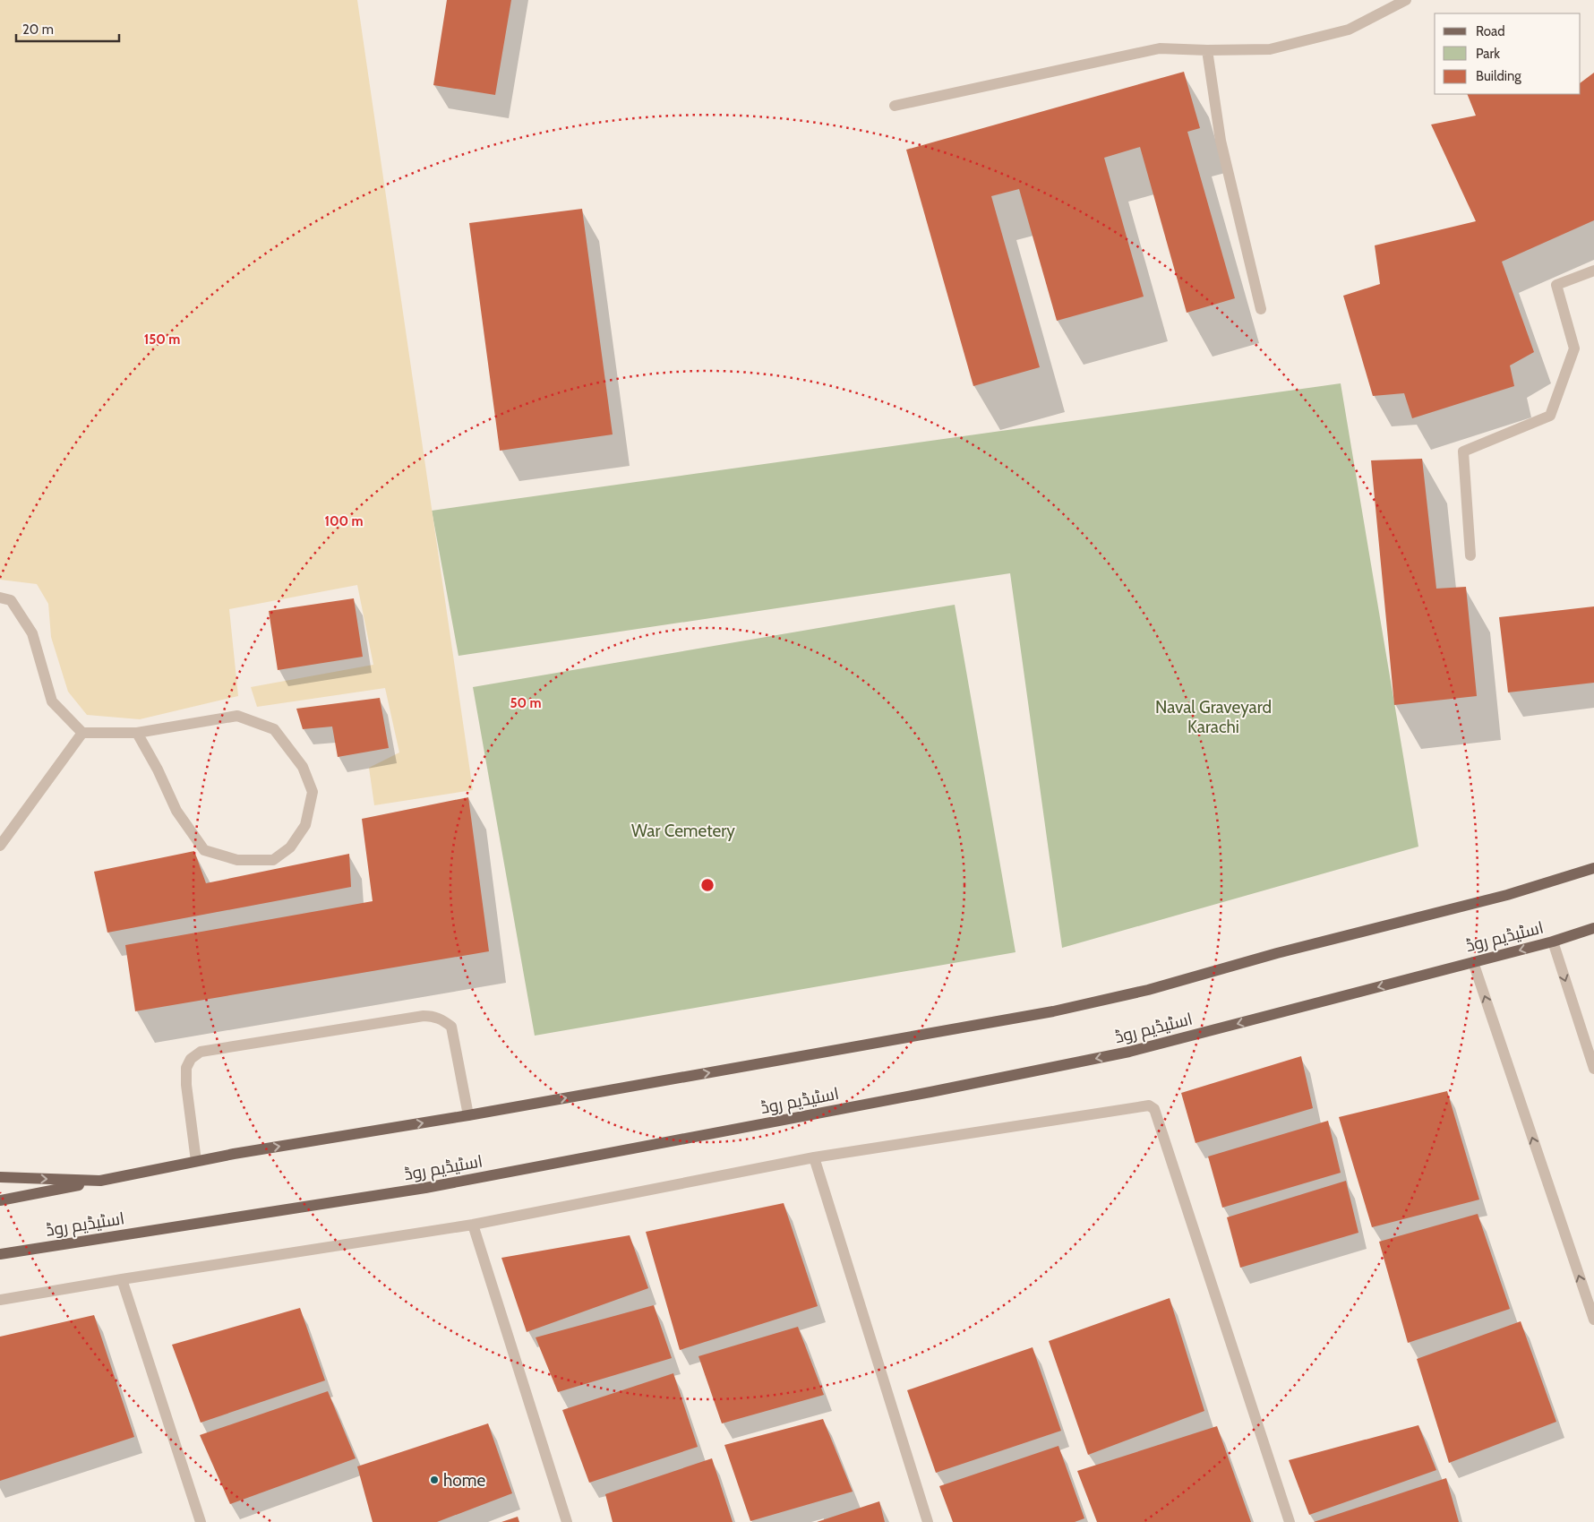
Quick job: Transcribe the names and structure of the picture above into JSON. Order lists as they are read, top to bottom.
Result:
{
  "streets": {
    "main road": ["اسٹیڈیم روڈ"]
  },
  "parks": ["Naval Graveyard Karachi", "War Cemetery"],
  "places": ["home"],
  "legend": ["Road", "Park", "Building"],
  "scale_bar": "20 m",
  "rings": ["150 m", "100 m", "50 m"]
}
